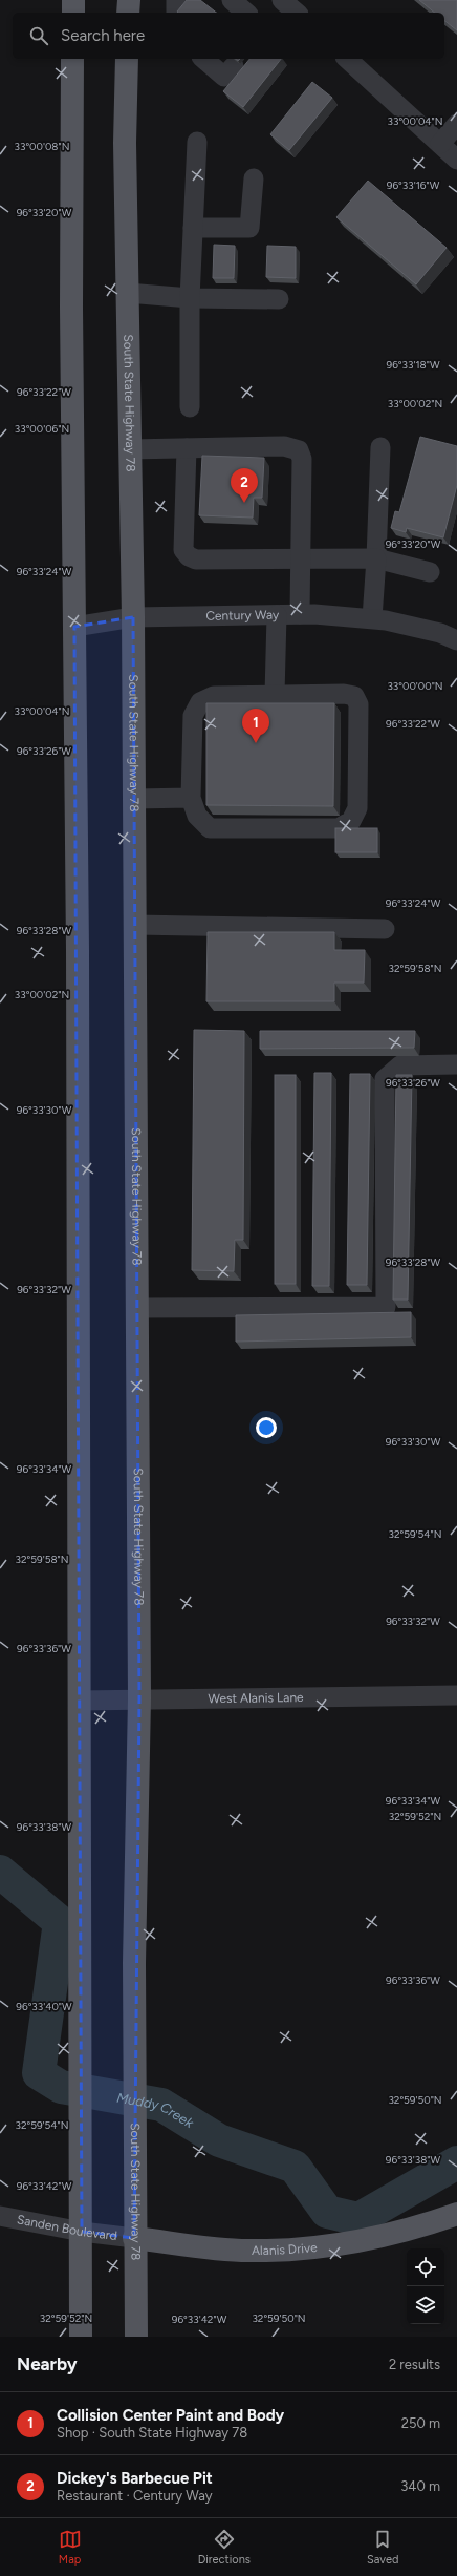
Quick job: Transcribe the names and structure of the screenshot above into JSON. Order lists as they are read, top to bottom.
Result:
{
  "streets": {
    "main road": ["South State Highway 78", "Alanis Drive"],
    "street": ["Century Way", "West Alanis Lane", "Sanden Boulevard"]
  },
  "crossings": [
    ["South State Highway 78", "Century Way"],
    ["South State Highway 78", "West Alanis Lane"],
    ["South State Highway 78", "Sanden Boulevard"],
    ["South State Highway 78", "Alanis Drive"],
    ["Sanden Boulevard", "Alanis Drive"]
  ],
  "water": ["Muddy Creek"],
  "page": {
    "search": "Search here",
    "pins": ["2", "1"],
    "heading": ["Nearby", "2 results"],
    "list": [
      {
        "mark": "1",
        "name": "Collision Center Paint and Body",
        "note": "Shop · South State Highway 78",
        "value": "250 m"
      },
      {
        "mark": "2",
        "name": "Dickey's Barbecue Pit",
        "note": "Restaurant · Century Way",
        "value": "340 m"
      }
    ],
    "nav": ["Map", "Directions", "Saved"]
  },
  "coordinates": [
    "33°00'04\"N",
    "33°00'08\"N",
    "96°33'16\"W",
    "96°33'20\"W",
    "96°33'18\"W",
    "96°33'22\"W",
    "33°00'02\"N",
    "33°00'06\"N",
    "96°33'24\"W",
    "33°00'00\"N",
    "96°33'26\"W",
    "96°33'28\"W",
    "32°59'58\"N",
    "96°33'30\"W",
    "96°33'32\"W",
    "96°33'34\"W",
    "32°59'54\"N",
    "96°33'36\"W",
    "32°59'52\"N",
    "96°33'38\"W",
    "96°33'40\"W",
    "32°59'50\"N",
    "96°33'42\"W"
  ]
}
